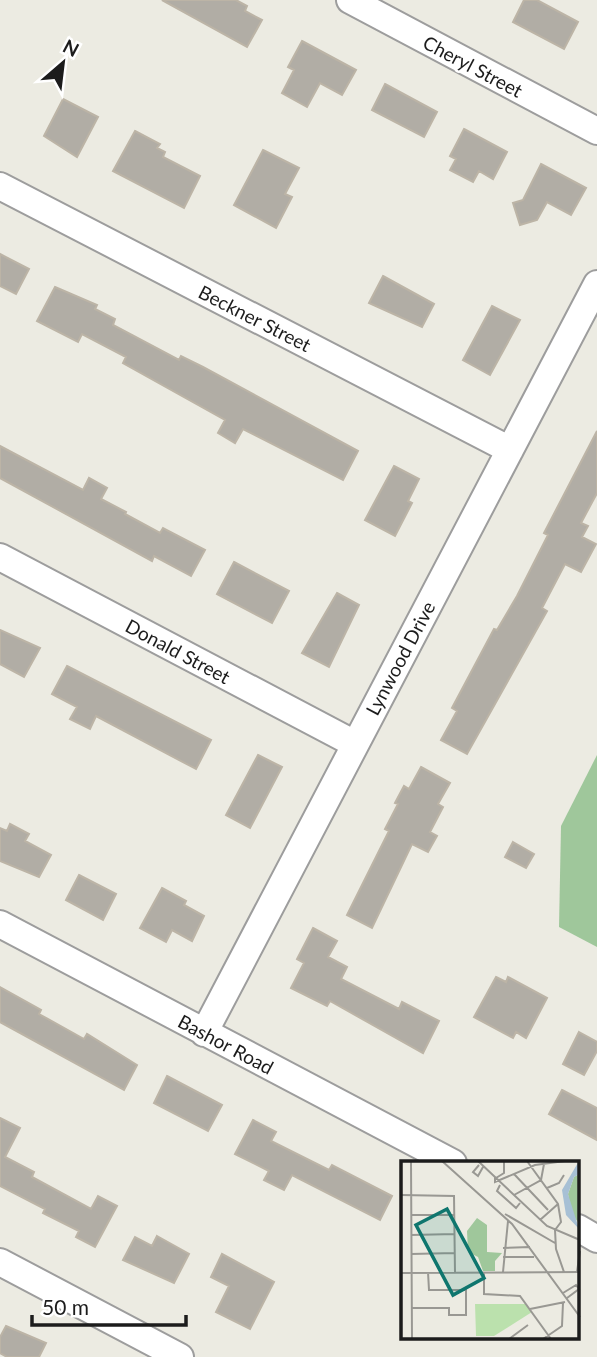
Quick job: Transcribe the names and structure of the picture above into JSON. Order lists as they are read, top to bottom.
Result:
{
  "streets": {
    "street": [
      "Cheryl Street",
      "Beckner Street",
      "Donald Street",
      "Lynwood Drive",
      "Bashor Road"
    ]
  },
  "crossings": [
    ["Beckner Street", "Lynwood Drive"],
    ["Donald Street", "Lynwood Drive"],
    ["Lynwood Drive", "Bashor Road"]
  ],
  "scale_bar": "50 m",
  "north": "top right"
}
